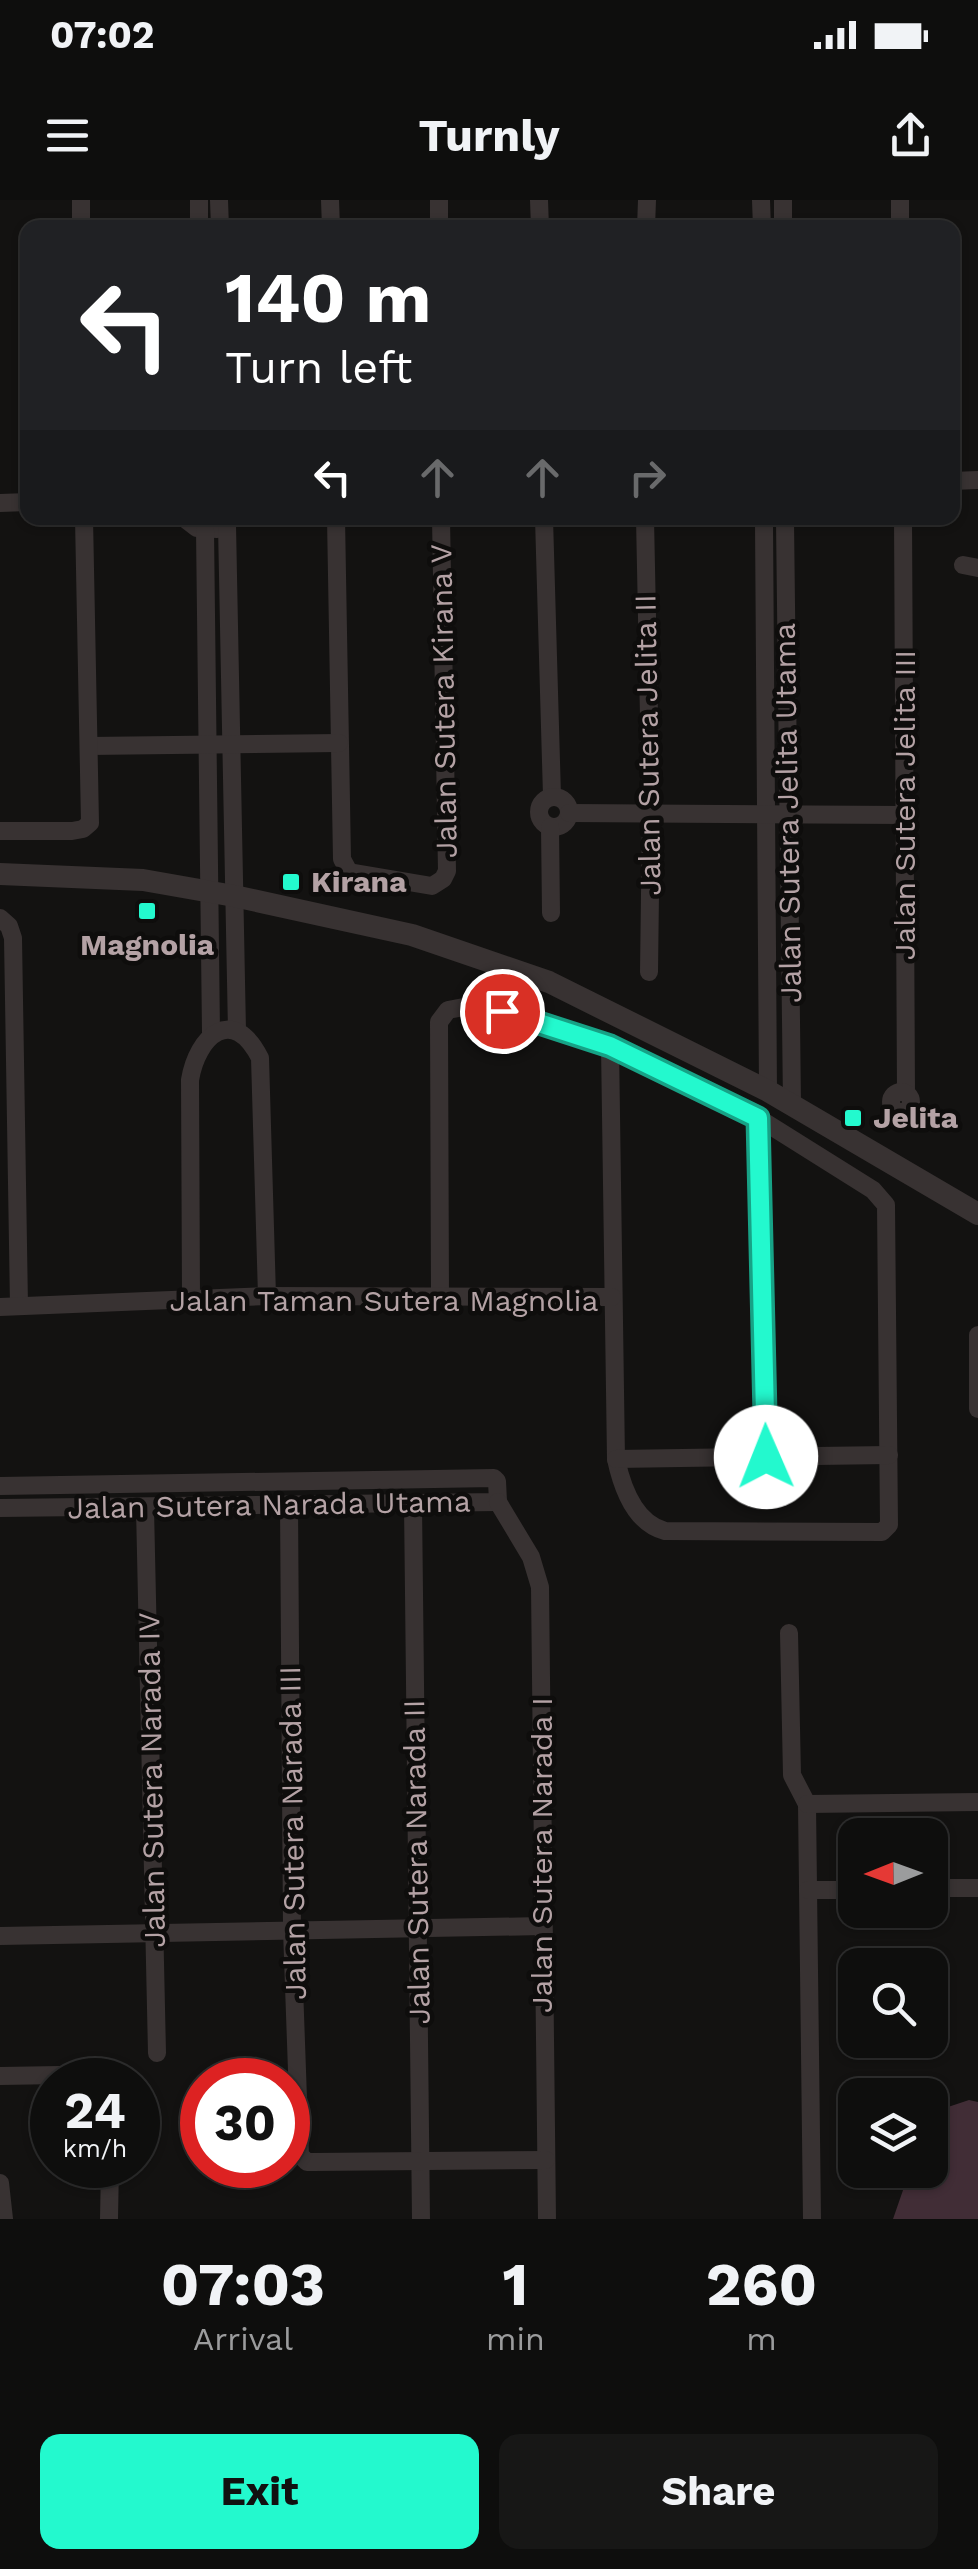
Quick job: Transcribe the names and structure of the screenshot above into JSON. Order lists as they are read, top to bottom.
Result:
{
  "streets": {
    "street": [
      "Jalan Sutera Kirana V",
      "Jalan Sutera Jelita II",
      "Jalan Sutera Jelita III",
      "Jalan Sutera Jelita Utama",
      "Jalan Taman Sutera Magnolia",
      "Jalan Sutera Narada Utama",
      "Jalan Sutera Narada IV",
      "Jalan Sutera Narada III",
      "Jalan Sutera Narada I",
      "Jalan Sutera Narada II"
    ]
  },
  "crossings": [
    ["Jalan Sutera Narada Utama", "Jalan Sutera Narada IV"],
    ["Jalan Sutera Narada Utama", "Jalan Sutera Narada III"],
    ["Jalan Sutera Narada Utama", "Jalan Sutera Narada I"],
    ["Jalan Sutera Narada Utama", "Jalan Sutera Narada II"],
    ["Jalan Sutera Narada III", "Jalan Sutera Narada II"]
  ],
  "places": {
    "transit": ["Kirana", "Magnolia", "Jelita"]
  },
  "north": "left",
  "page": {
    "status": "07:02",
    "header": "Turnly",
    "turn": ["140 m", "Turn left"],
    "speed": "24 km/h",
    "limit": "30",
    "eta": [
      "07:03",
      "Arrival",
      "1",
      "min",
      "260",
      "m"
    ],
    "buttons": ["Exit", "Share"]
  }
}
